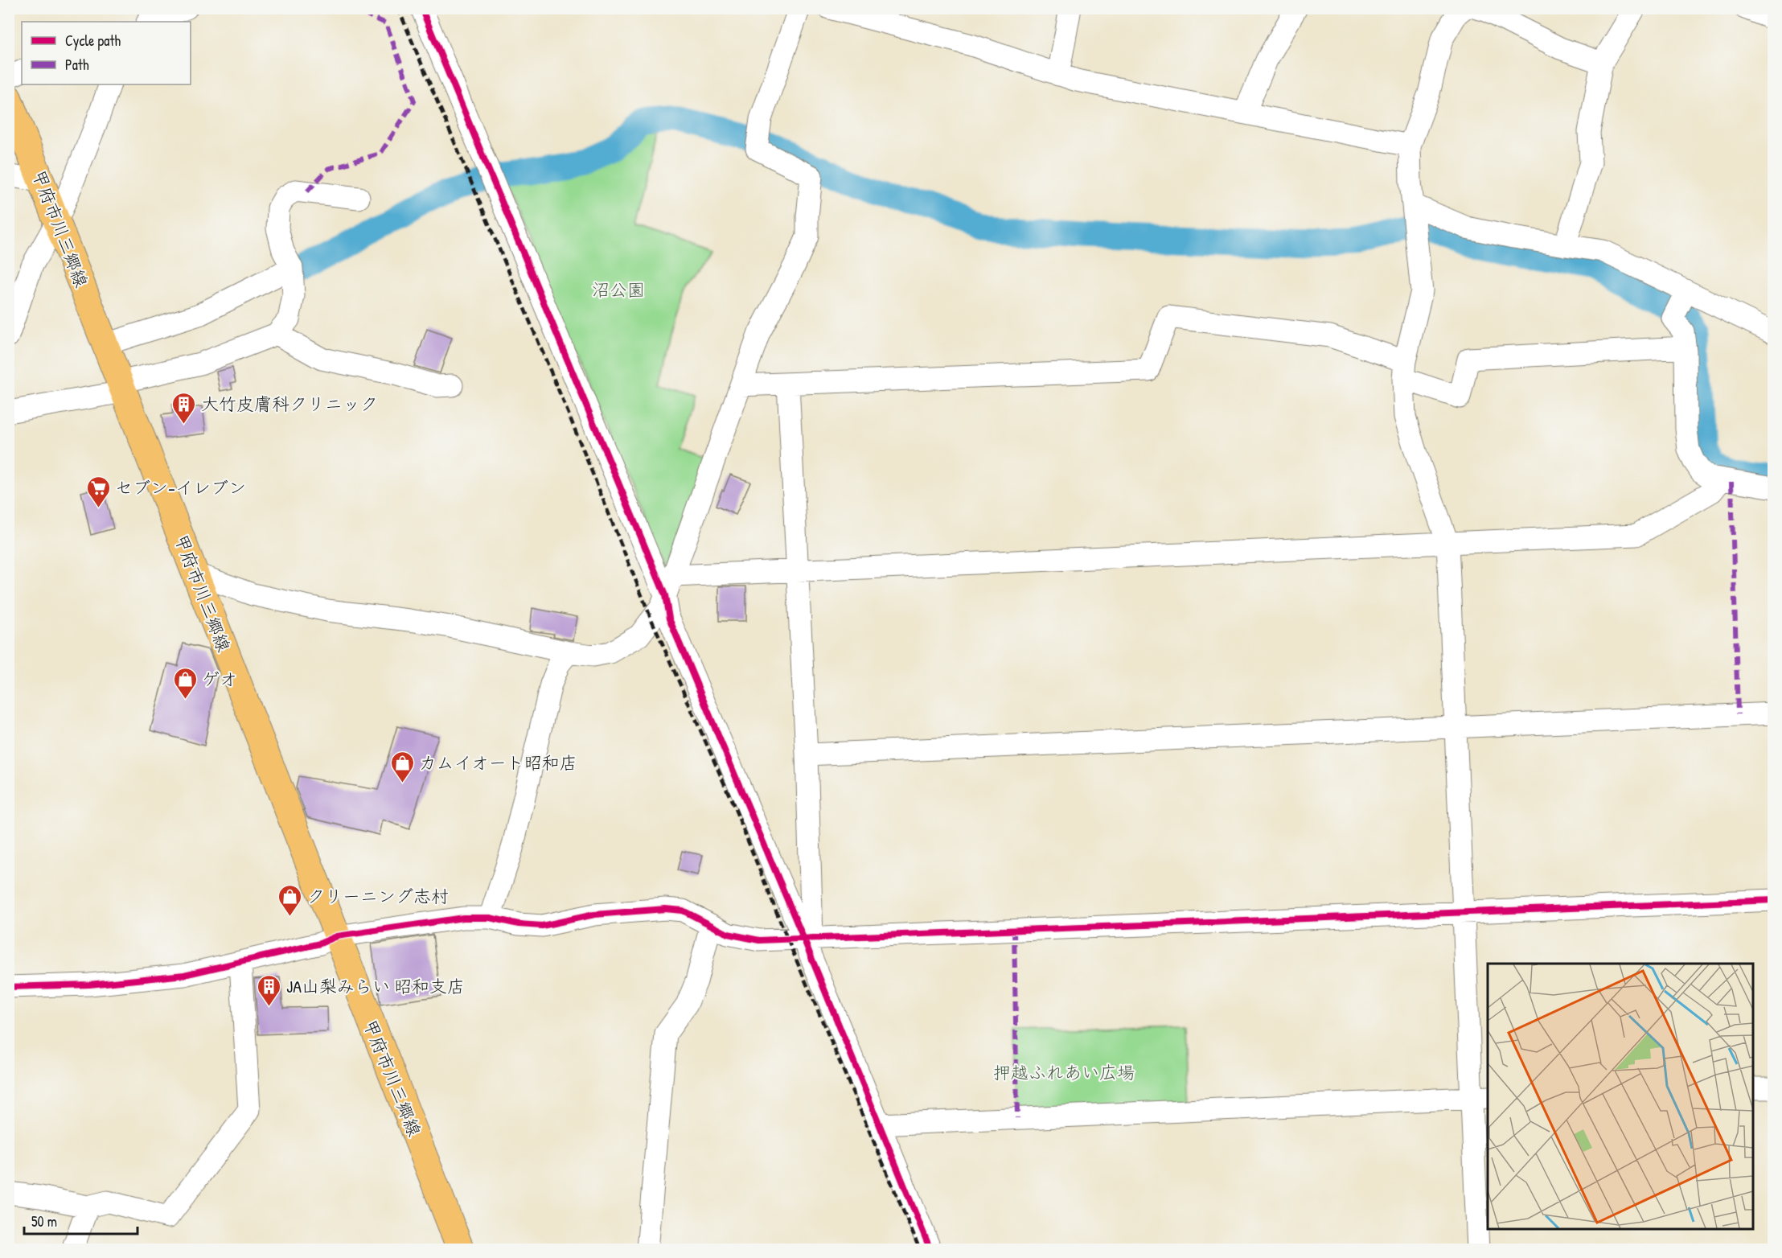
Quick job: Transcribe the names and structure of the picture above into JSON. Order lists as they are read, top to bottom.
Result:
{
  "streets": {
    "main road": ["甲府市川三郷線"]
  },
  "parks": ["沼公園", "押越ふれあい広場"],
  "places": {
    "building": ["大竹皮膚科クリニック", "JA山梨みらい 昭和支店"],
    "supermarket": ["セブン-イレブン"],
    "shop": ["ゲオ", "カムイオート昭和店", "クリーニング志村"]
  },
  "legend": ["Cycle path", "Path"],
  "scale_bar": "50 m"
}
